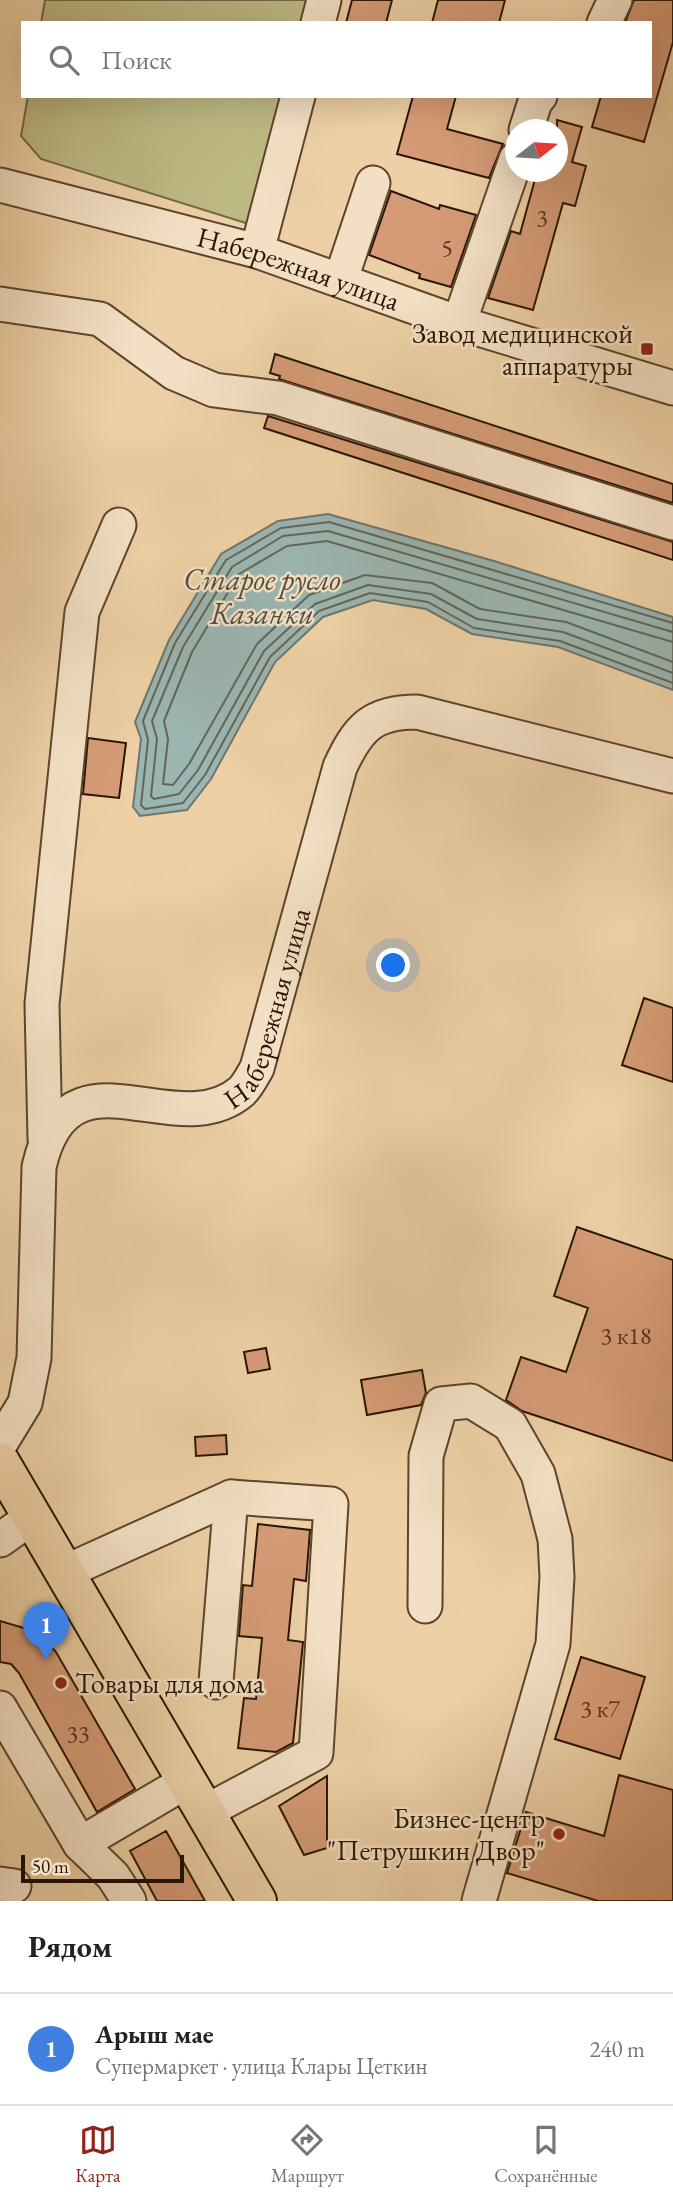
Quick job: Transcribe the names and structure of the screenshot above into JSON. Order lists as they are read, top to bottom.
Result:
{
  "streets": {
    "street": ["Набережная улица"]
  },
  "water": ["Старое русло Казанки"],
  "places": {
    "transit": ["Завод медицинской аппаратуры"],
    "other": ["Товары для дома", "Бизнес-центр \"Петрушкин Двор\""]
  },
  "house_numbers": [
    "3",
    "5",
    "3 к18",
    "3 к7",
    "33"
  ],
  "scale_bar": "50 m",
  "north": "right",
  "page": {
    "search": "Поиск",
    "pins": "1",
    "scale": "50 m",
    "heading": "Рядом",
    "list": [
      {
        "mark": "1",
        "name": "Арыш мае",
        "note": "Супермаркет · улица Клары Цеткин",
        "value": "240 m"
      }
    ],
    "nav": ["Карта", "Маршрут", "Сохранённые"]
  }
}
